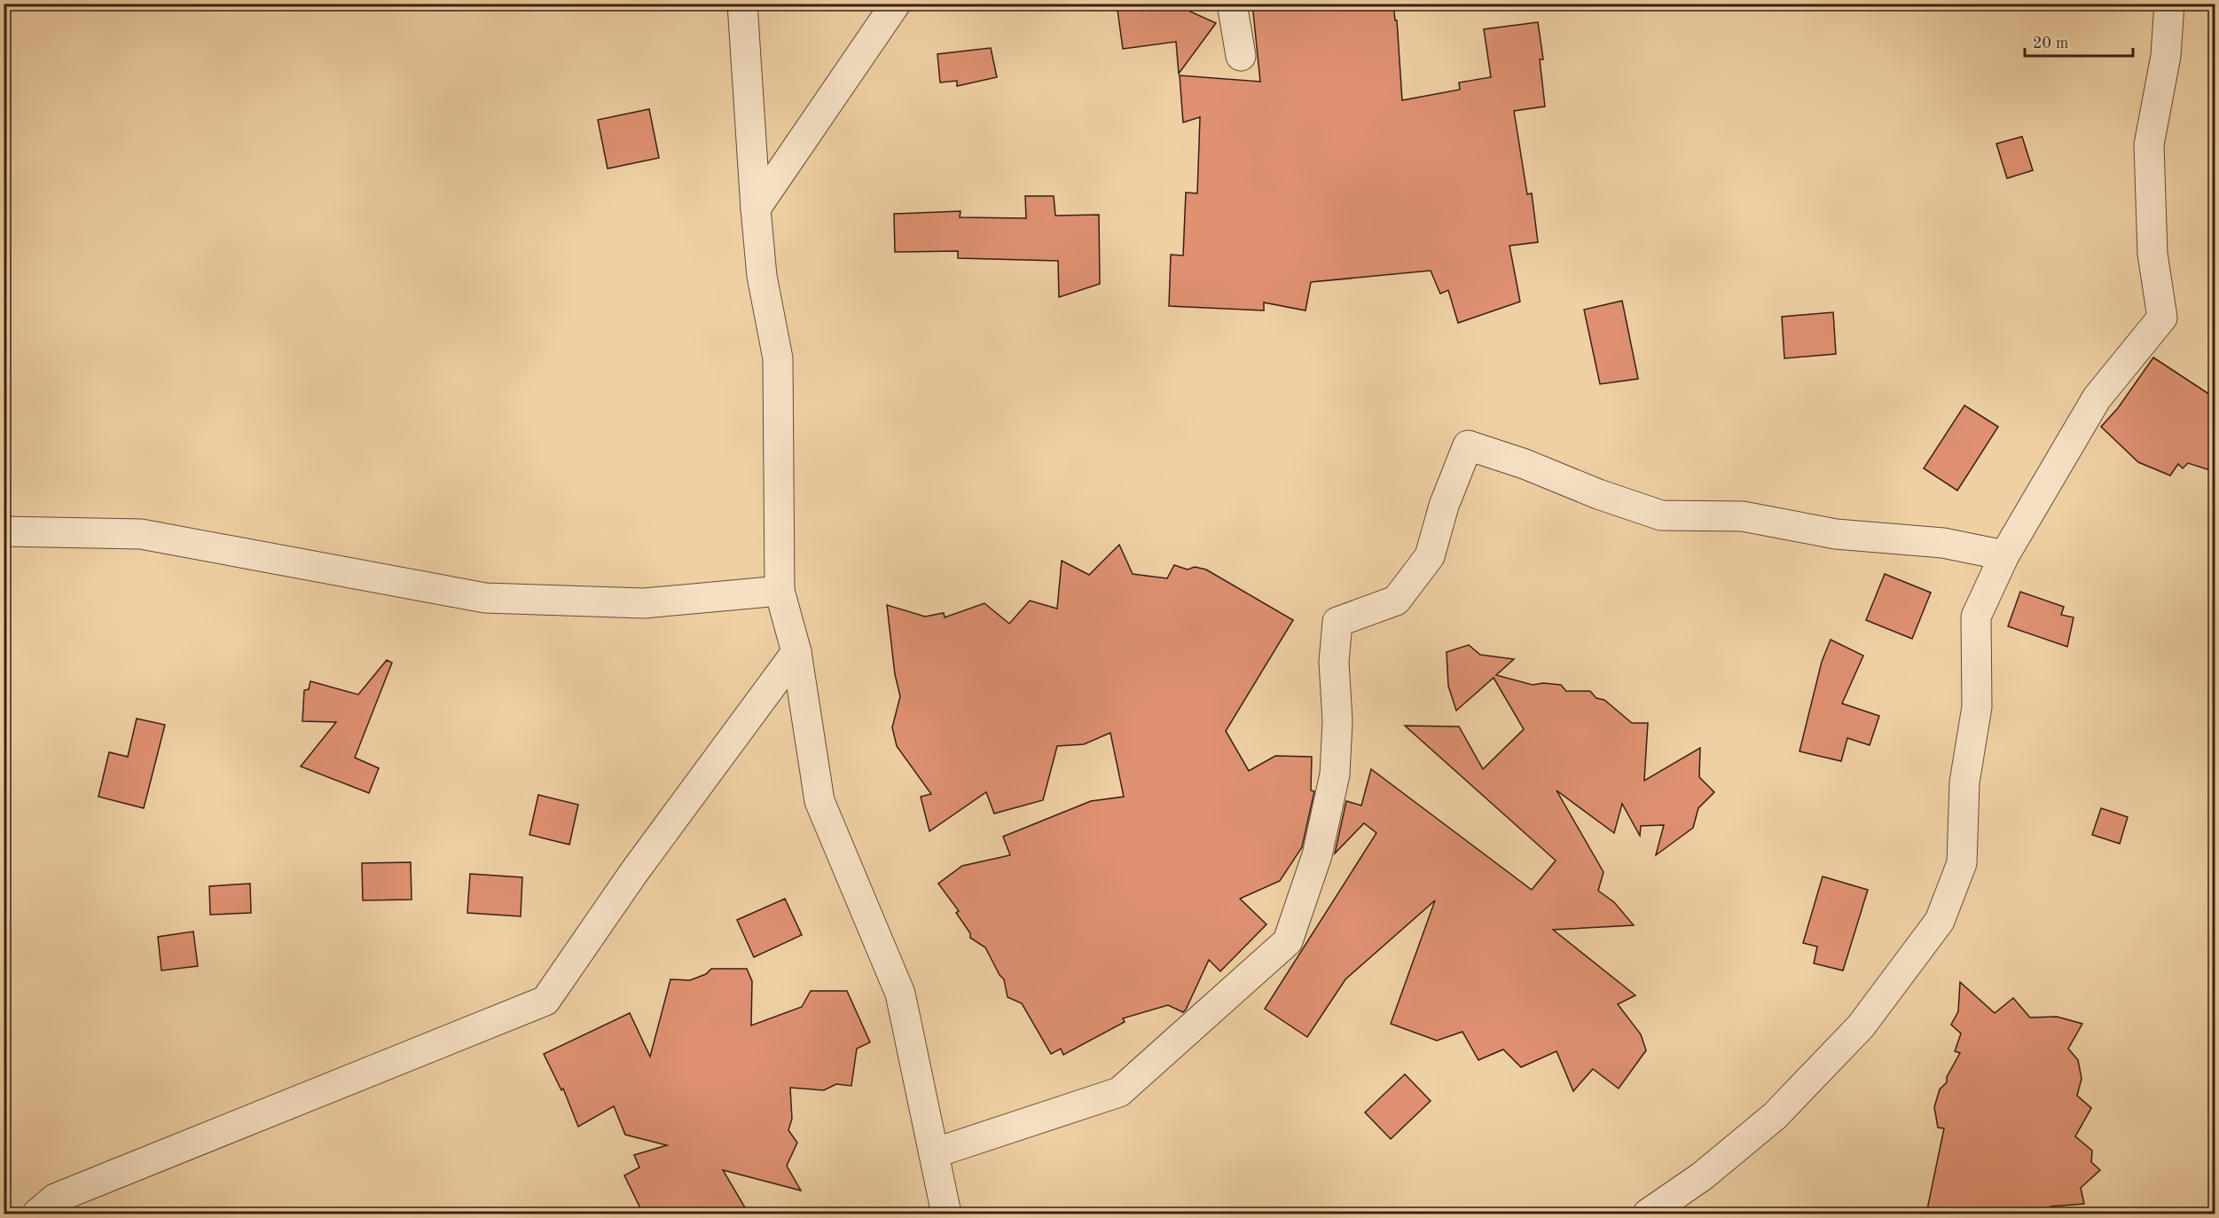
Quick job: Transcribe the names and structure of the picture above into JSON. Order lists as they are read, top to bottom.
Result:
{
  "scale_bar": "20 m"
}
